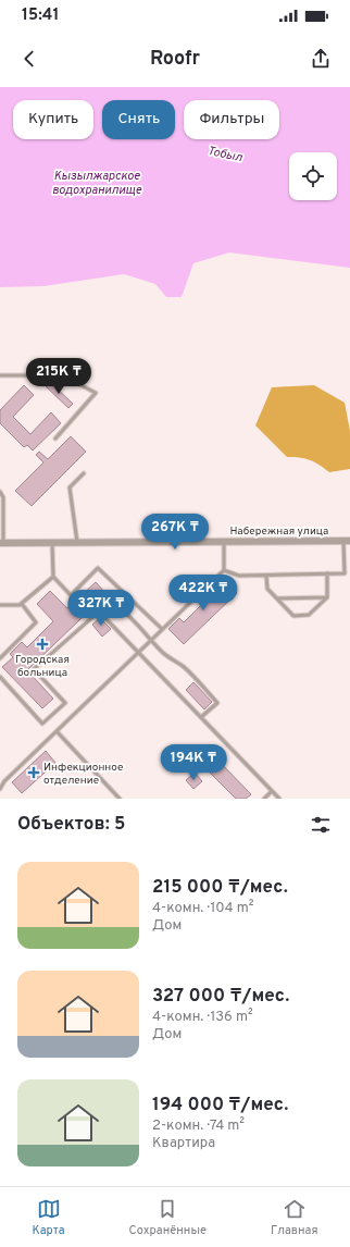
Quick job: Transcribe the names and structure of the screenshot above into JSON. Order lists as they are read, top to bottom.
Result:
{
  "streets": {
    "street": ["Набережная улица"]
  },
  "water": ["Тобыл", "Кызылжарское водохранилище"],
  "places": {
    "health": ["Городская больница", "Инфекционное отделение"]
  },
  "page": {
    "status": "15:41",
    "header": "Roofr",
    "chip": ["Купить", "Снять", "Фильтры"],
    "price": [
      "215K ₸",
      "267K ₸",
      "422K ₸",
      "327K ₸",
      "194K ₸"
    ],
    "heading": "Объектов: 5",
    "list": [
      {
        "name": "215 000 ₸/мес.",
        "note": "4-комн. · 104 m² · Дом"
      },
      {
        "name": "327 000 ₸/мес.",
        "note": "4-комн. · 136 m² · Дом"
      },
      {
        "name": "194 000 ₸/мес.",
        "note": "2-комн. · 74 m² · Квартира"
      }
    ],
    "tabs": ["Карта", "Сохранённые", "Главная"]
  }
}
